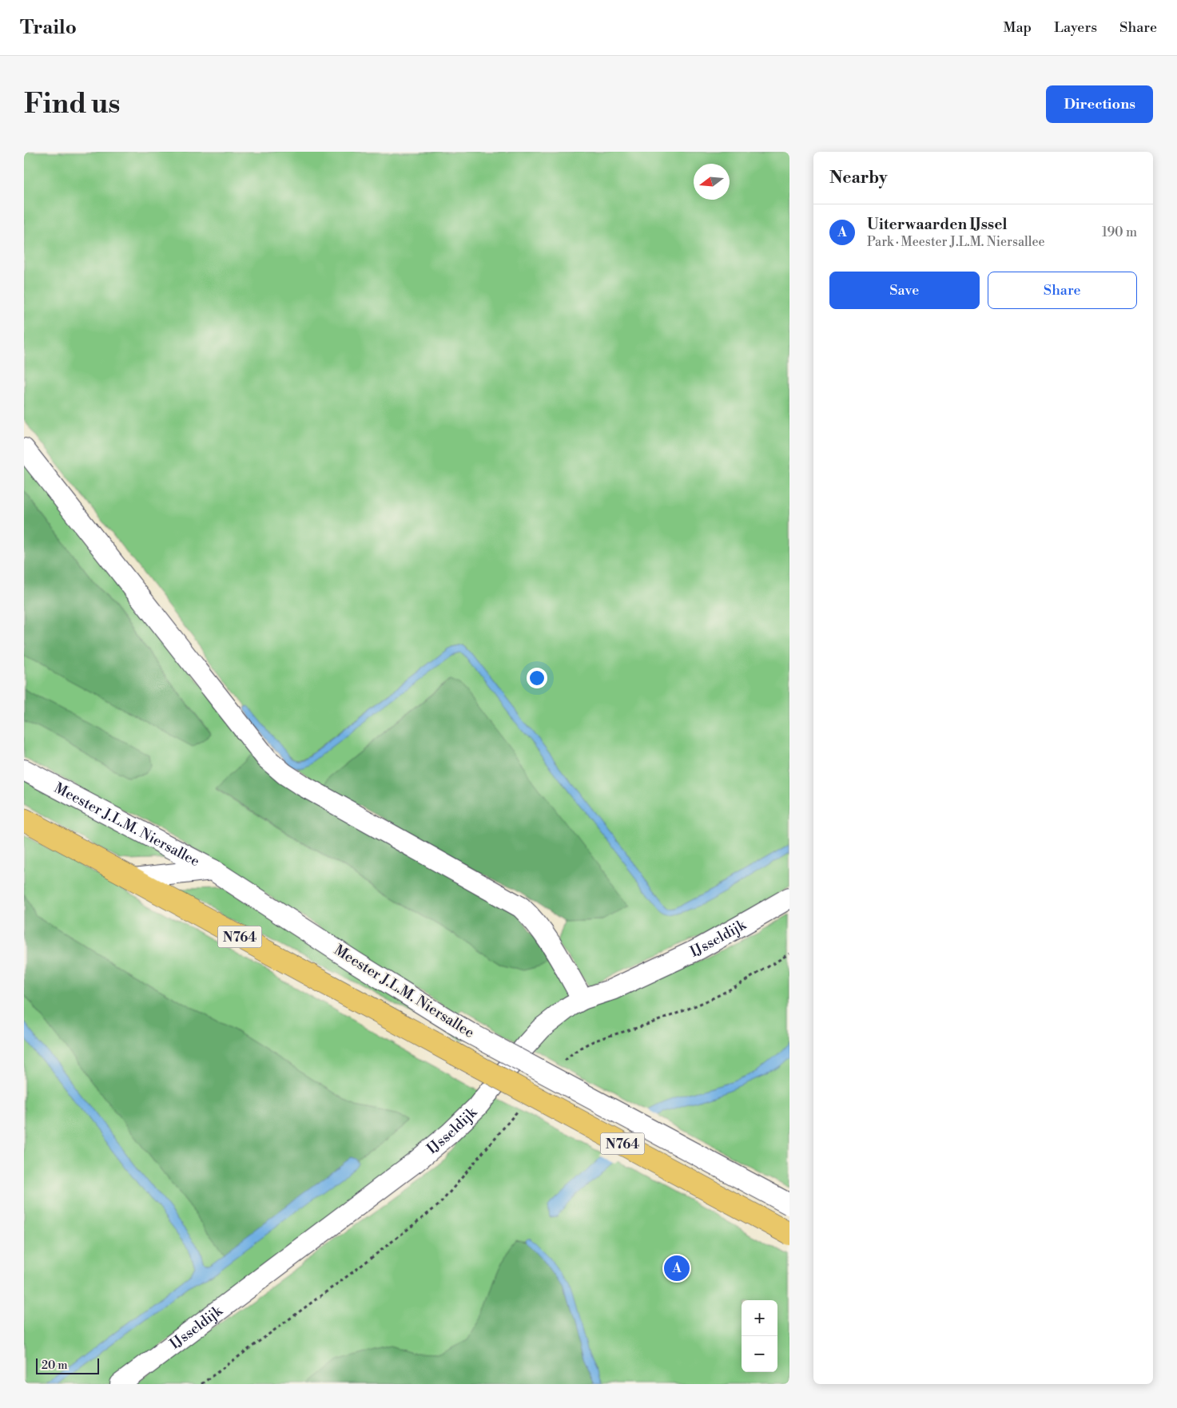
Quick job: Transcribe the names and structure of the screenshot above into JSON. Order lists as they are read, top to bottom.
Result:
{
  "streets": {
    "main road": ["Meester J.L.M. Niersallee", "N764"],
    "street": ["IJsseldijk"]
  },
  "scale_bar": "20 m",
  "north": "left",
  "page": {
    "header": "Trailo",
    "nav": ["Map", "Layers", "Share"],
    "buttons": [
      "Directions",
      ["Save", "Share"]
    ],
    "title": "Find us",
    "heading": "Nearby",
    "list": [
      {
        "mark": "A",
        "name": "Uiterwaarden IJssel",
        "note": "Park · Meester J.L.M. Niersallee",
        "value": "190 m"
      }
    ],
    "pins": "A",
    "map_buttons": ["+", "−"],
    "scale": "20 m"
  }
}
